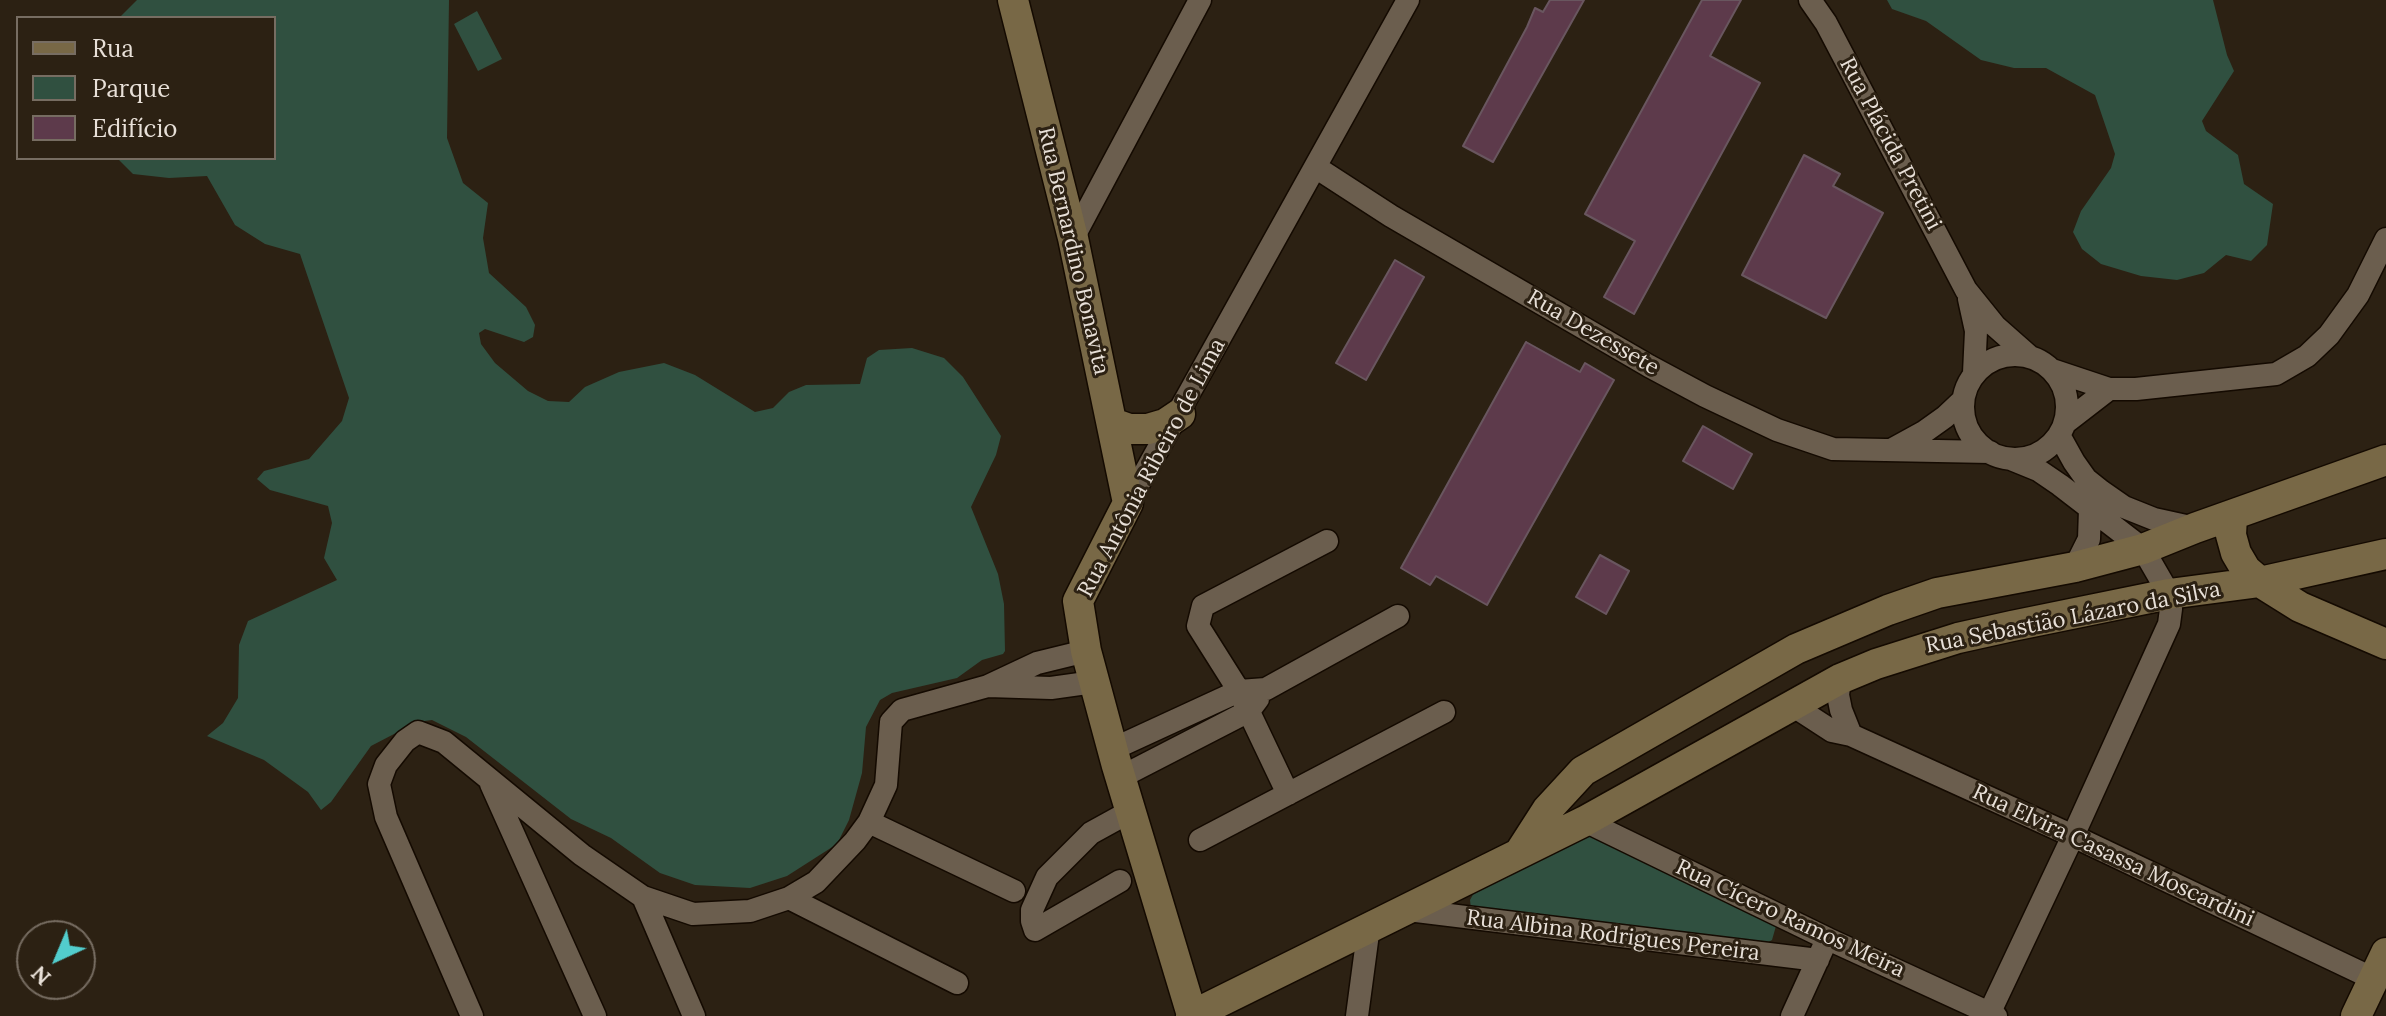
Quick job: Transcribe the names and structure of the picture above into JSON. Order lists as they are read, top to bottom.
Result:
{
  "streets": {
    "street": [
      "Rua Plácida Pretini",
      "Rua Bernardino Bonavita",
      "Rua Dezessete",
      "Rua Antônia Ribeiro de Lima",
      "Rua Sebastião Lázaro da Silva",
      "Rua Elvira Casassa Moscardini",
      "Rua Cícero Ramos Meira",
      "Rua Albina Rodrigues Pereira"
    ]
  },
  "crossings": [
    ["Rua Plácida Pretini", "Rua Dezessete"],
    ["Rua Bernardino Bonavita", "Rua Antônia Ribeiro de Lima"],
    ["Rua Dezessete", "Rua Antônia Ribeiro de Lima"],
    ["Rua Antônia Ribeiro de Lima", "Rua Sebastião Lázaro da Silva"],
    ["Rua Sebastião Lázaro da Silva", "Rua Elvira Casassa Moscardini"],
    ["Rua Sebastião Lázaro da Silva", "Rua Cícero Ramos Meira"],
    ["Rua Sebastião Lázaro da Silva", "Rua Albina Rodrigues Pereira"]
  ],
  "legend": ["Rua", "Parque", "Edifício"],
  "north": "bottom left"
}
